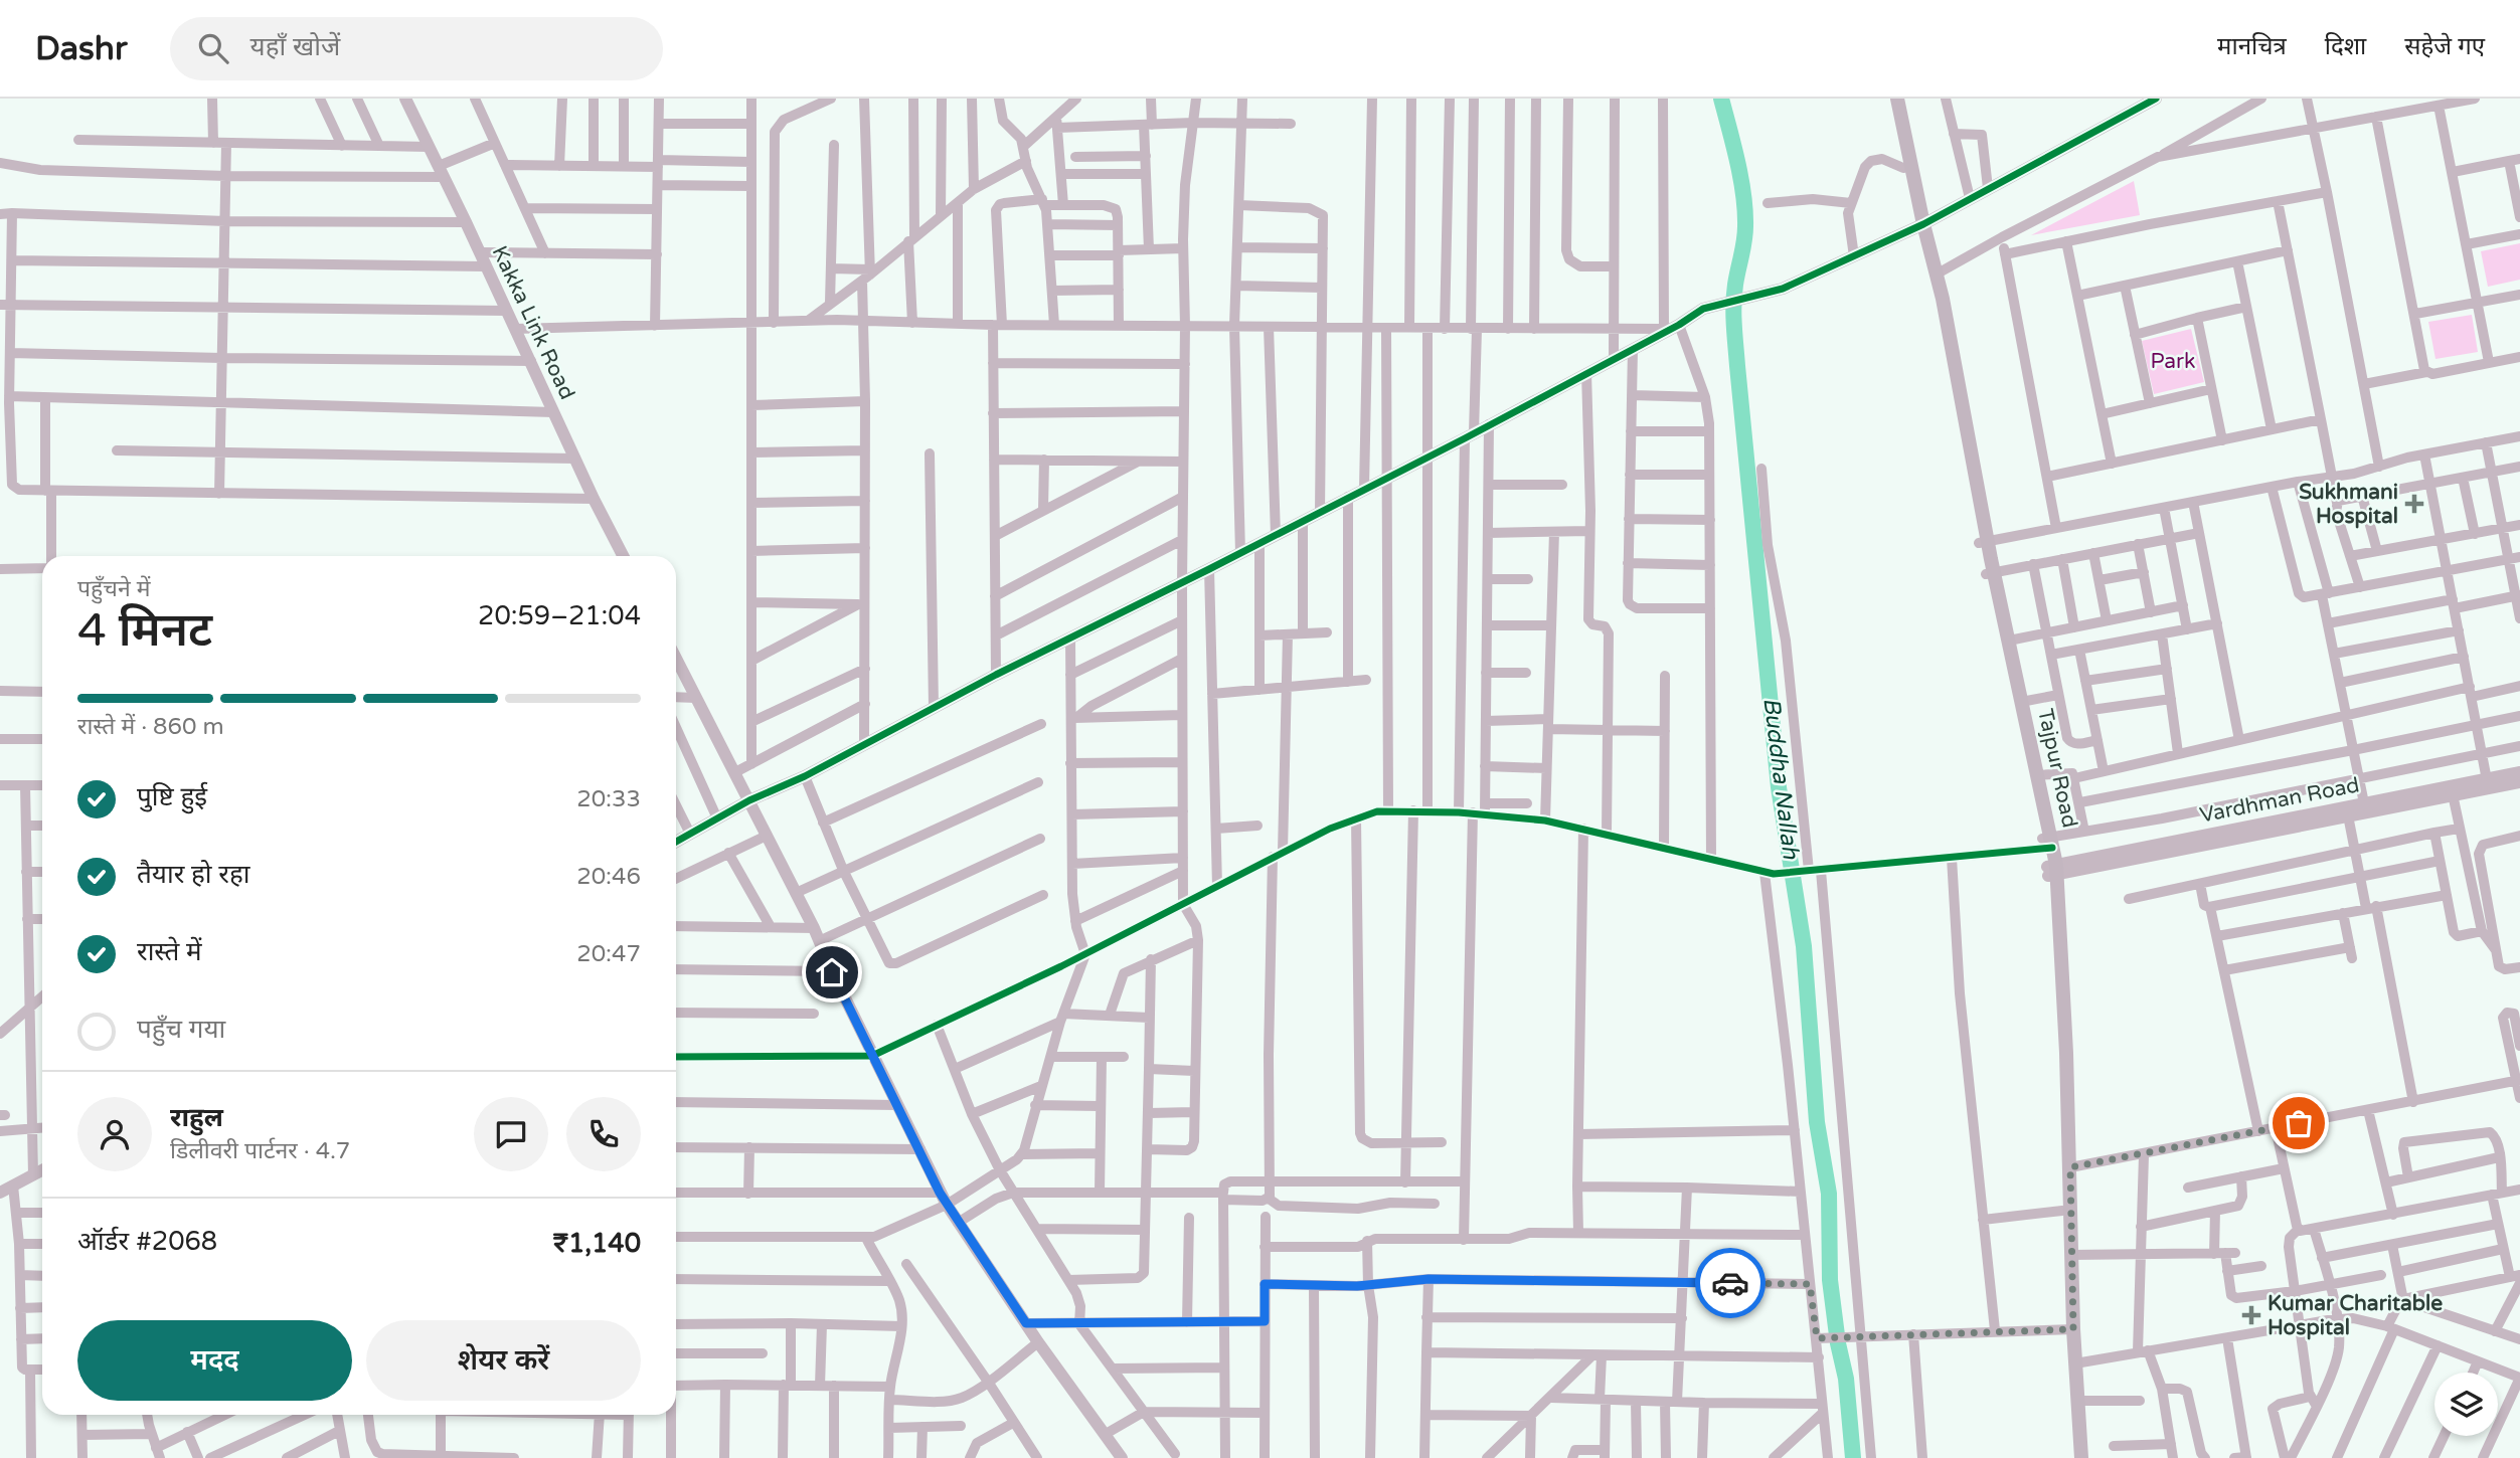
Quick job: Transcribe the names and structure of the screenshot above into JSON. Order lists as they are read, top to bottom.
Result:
{
  "streets": {
    "main road": ["Tajpur Road"],
    "street": ["Kakka Link Road", "Vardhman Road"]
  },
  "crossings": [
    ["Tajpur Road", "Vardhman Road"]
  ],
  "water": ["Buddha Nallah"],
  "parks": ["Park"],
  "places": {
    "health": ["Sukhmani Hospital", "Kumar Charitable Hospital"]
  },
  "page": {
    "header": "Dashr",
    "search": "यहाँ खोजें",
    "nav": ["मानचित्र", "दिशा", "सहेजे गए"],
    "heading": ["4 मिनट", "पहुँचने में", "20:59–21:04"],
    "panel": [
      "राहुल",
      "डिलीवरी पार्टनर · 4.7",
      "ऑर्डर #2068",
      "₹1,140"
    ],
    "bar": "रास्ते में · 860 m",
    "list": [
      ["पुष्टि हुई", "20:33"],
      ["तैयार हो रहा", "20:46"],
      ["रास्ते में", "20:47"],
      "पहुँच गया"
    ],
    "buttons": ["मदद", "शेयर करें"]
  }
}
